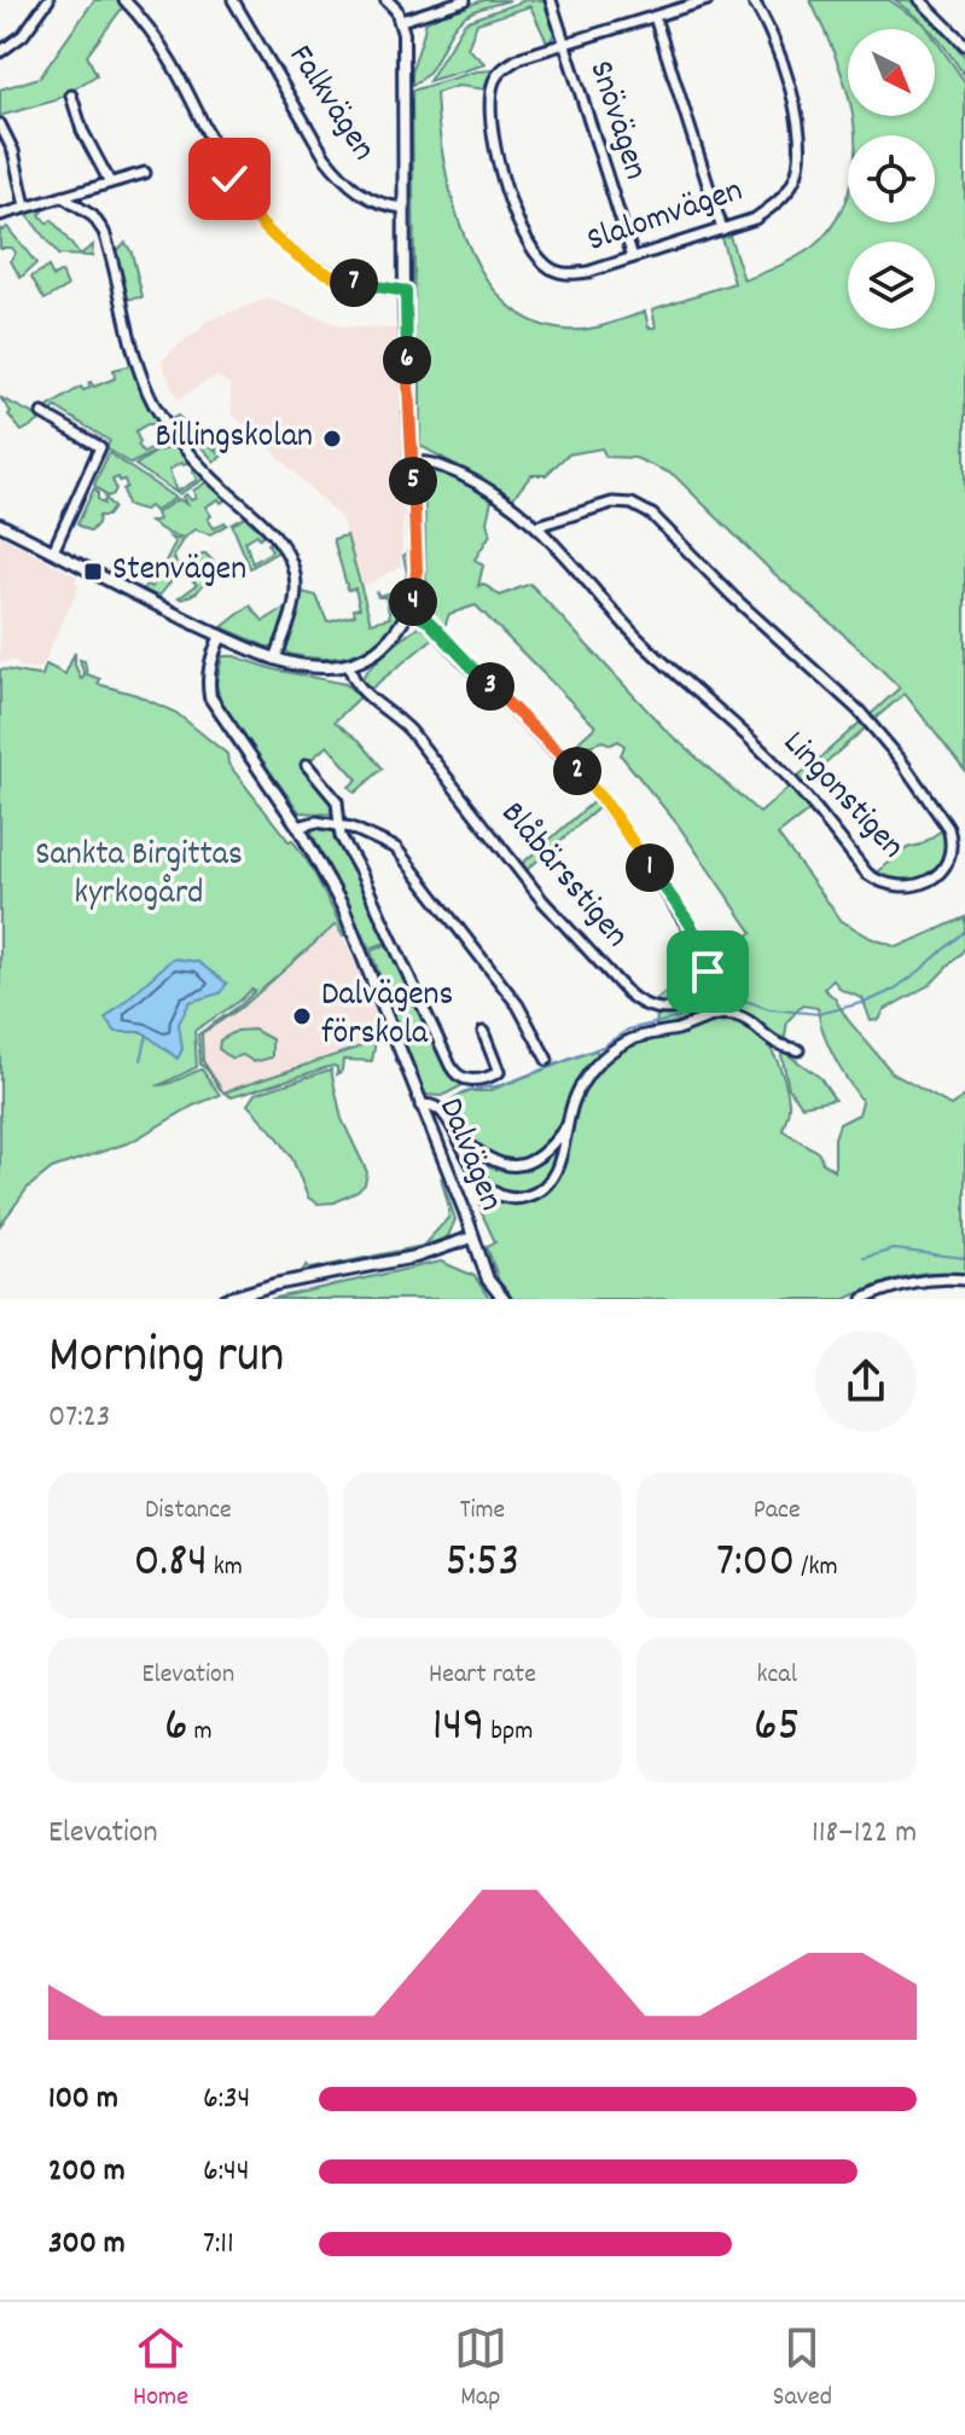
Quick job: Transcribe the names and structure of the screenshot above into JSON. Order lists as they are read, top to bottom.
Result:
{
  "streets": {
    "street": [
      "Falkvägen",
      "Snövägen",
      "Slalomvägen",
      "Lingonstigen",
      "Blåbärsstigen",
      "Dalvägen"
    ]
  },
  "crossings": [
    ["Snövägen", "Slalomvägen"]
  ],
  "parks": ["Sankta Birgittas kyrkogård"],
  "places": {
    "other": ["Billingskolan", "Dalvägens förskola"],
    "transit": ["Stenvägen"]
  },
  "north": "bottom right",
  "page": {
    "pins": [
      "7",
      "6",
      "5",
      "4",
      "3",
      "2",
      "1"
    ],
    "heading": ["Morning run", "07:23"],
    "stats": [
      ["Distance", "0.84 km"],
      ["Time", "5:53"],
      ["Pace", "7:00 /km"],
      ["Elevation", "6 m"],
      ["Heart rate", "149 bpm"],
      ["kcal", "65"]
    ],
    "chart": ["Elevation", "118–122 m"],
    "list": [
      {
        "name": "100 m",
        "note": "6:34"
      },
      {
        "name": "200 m",
        "note": "6:44"
      },
      {
        "name": "300 m",
        "note": "7:11"
      }
    ],
    "tabs": ["Home", "Map", "Saved"]
  }
}
